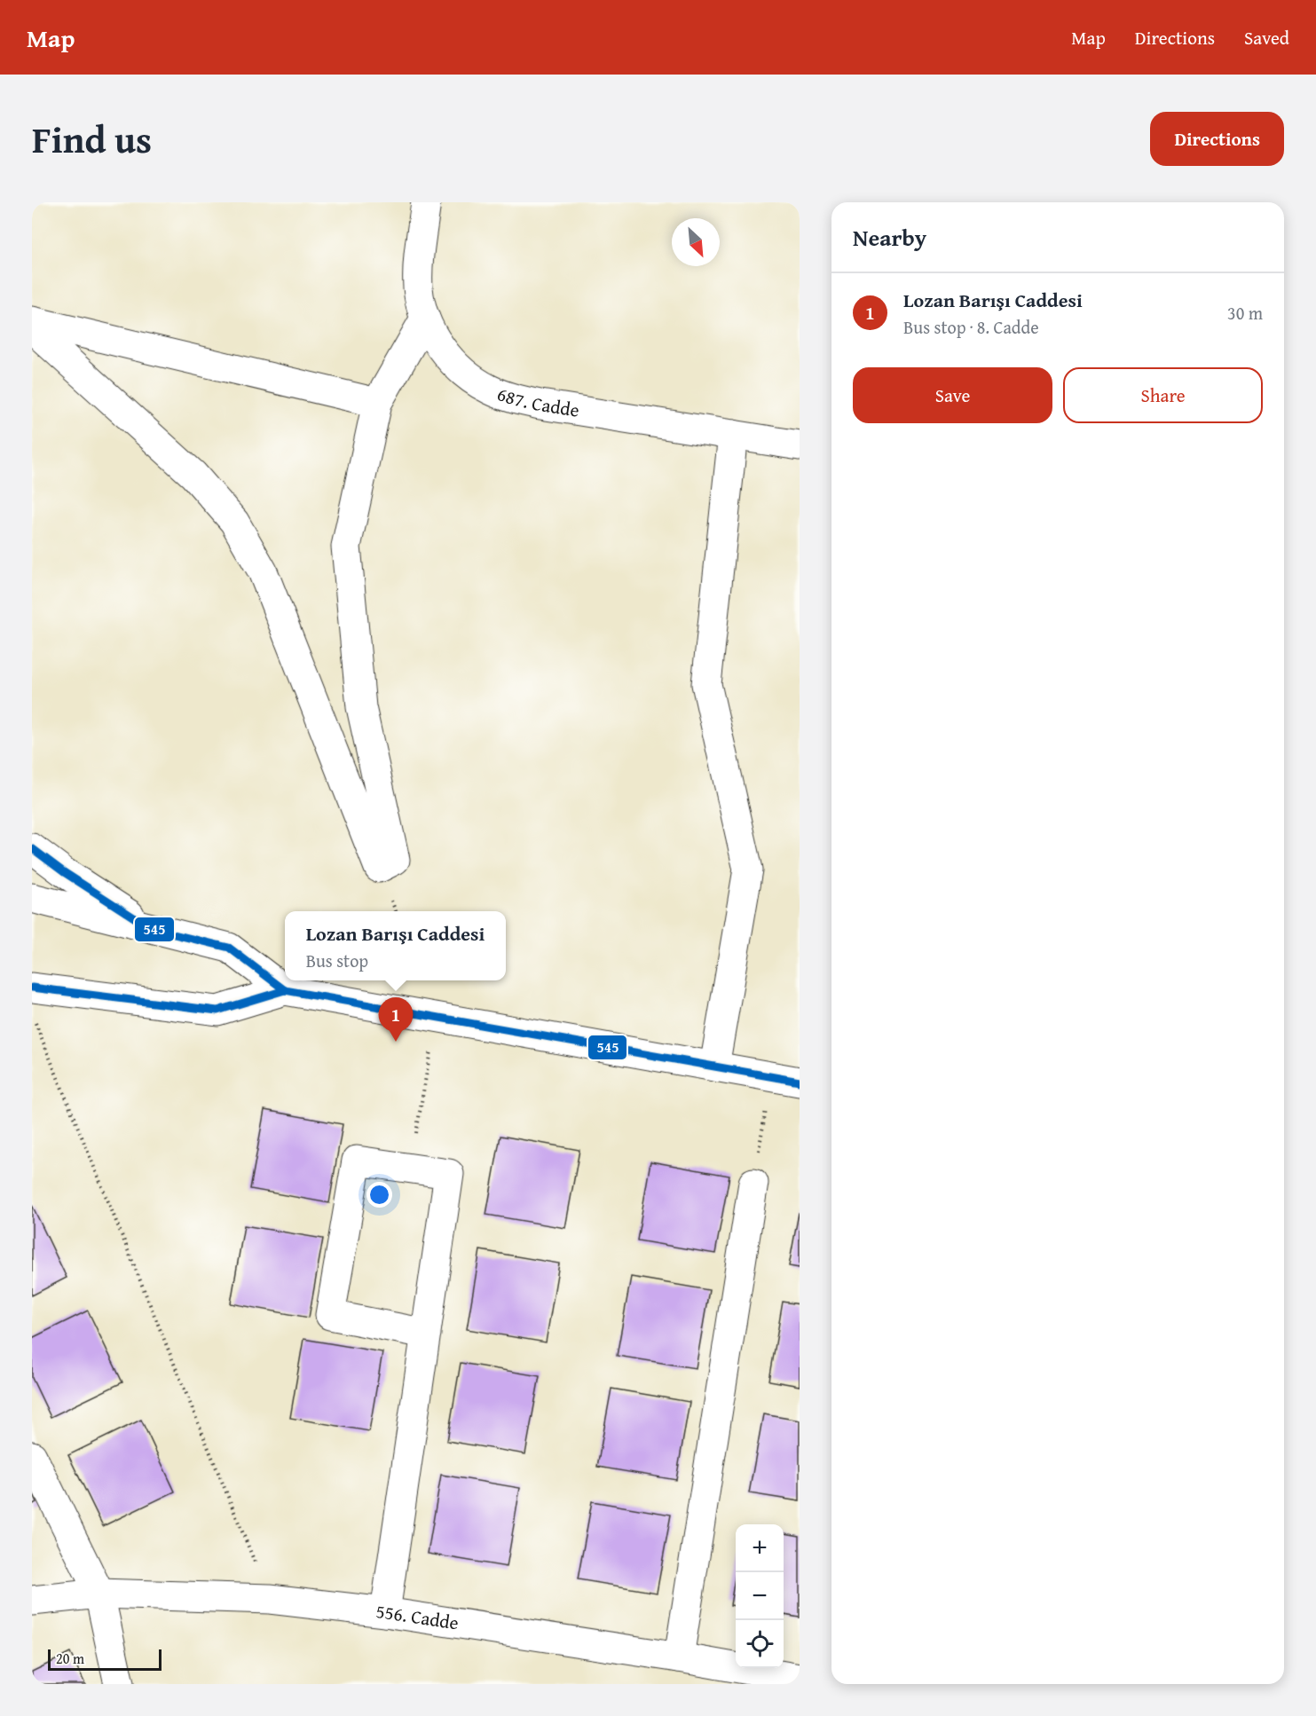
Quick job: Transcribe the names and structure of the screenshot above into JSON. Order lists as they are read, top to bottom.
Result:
{
  "streets": {
    "street": ["687. Cadde", "556. Cadde"]
  },
  "lines": ["transit line 545"],
  "scale_bar": "20 m",
  "north": "bottom right",
  "page": {
    "header": "Map",
    "nav": ["Map", "Directions", "Saved"],
    "title": "Find us",
    "buttons": [
      "Directions",
      ["Save", "Share"]
    ],
    "heading": "Nearby",
    "list": [
      {
        "mark": "1",
        "name": "Lozan Barışı Caddesi",
        "note": "Bus stop · 8. Cadde",
        "value": "30 m"
      }
    ],
    "popup": ["Lozan Barışı Caddesi", "Bus stop"],
    "pins": "1",
    "map_buttons": ["+", "−"],
    "scale": "20 m"
  }
}
